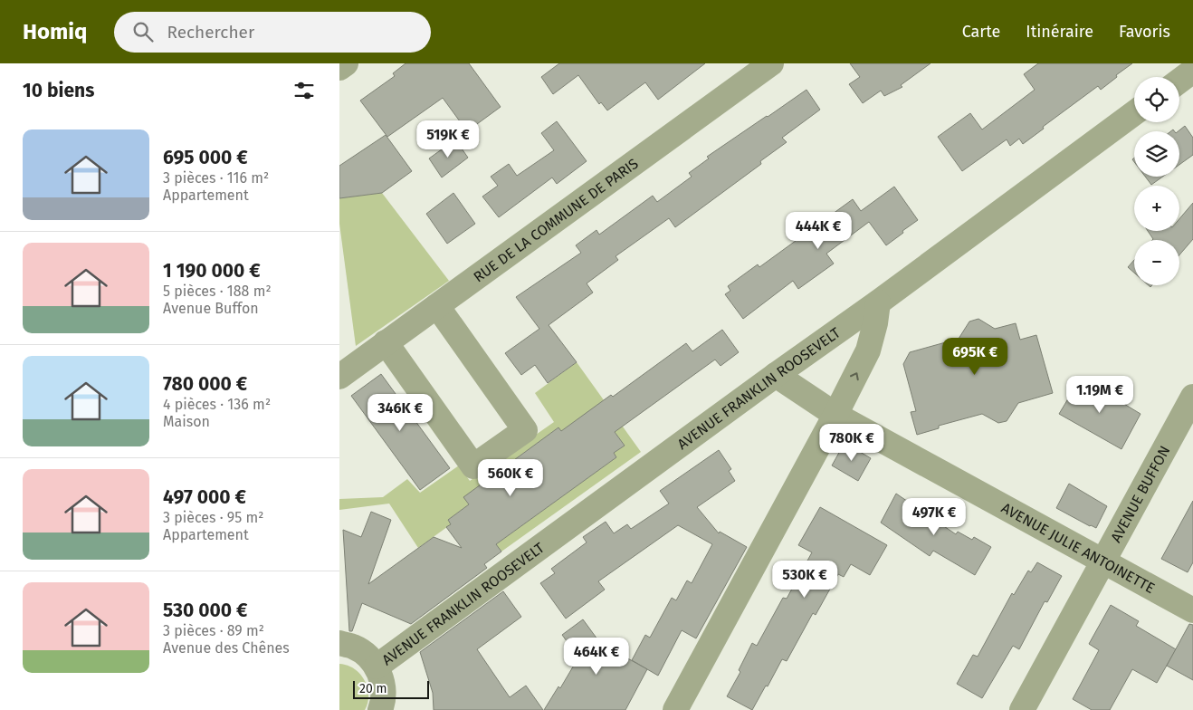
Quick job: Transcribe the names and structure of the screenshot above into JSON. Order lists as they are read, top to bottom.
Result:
{
  "streets": {
    "street": [
      "RUE DE LA COMMUNE DE PARIS",
      "AVENUE FRANKLIN ROOSEVELT",
      "AVENUE BUFFON",
      "AVENUE JULIE ANTOINETTE"
    ]
  },
  "crossings": [
    ["AVENUE FRANKLIN ROOSEVELT", "AVENUE JULIE ANTOINETTE"],
    ["AVENUE BUFFON", "AVENUE JULIE ANTOINETTE"]
  ],
  "scale_bar": "20 m",
  "page": {
    "header": "Homiq",
    "search": "Rechercher",
    "nav": ["Carte", "Itinéraire", "Favoris"],
    "heading": "10 biens",
    "map_buttons": ["+", "−"],
    "list": [
      {
        "name": "695 000 €",
        "note": "3 pièces · 116 m² · Appartement"
      },
      {
        "name": "1 190 000 €",
        "note": "5 pièces · 188 m² · Avenue Buffon"
      },
      {
        "name": "780 000 €",
        "note": "4 pièces · 136 m² · Maison"
      },
      {
        "name": "497 000 €",
        "note": "3 pièces · 95 m² · Appartement"
      },
      {
        "name": "530 000 €",
        "note": "3 pièces · 89 m² · Avenue des Chênes"
      }
    ],
    "price": [
      "519K €",
      "444K €",
      "695K €",
      "1.19M €",
      "346K €",
      "780K €",
      "560K €",
      "497K €",
      "530K €",
      "464K €"
    ],
    "scale": "20 m"
  }
}
